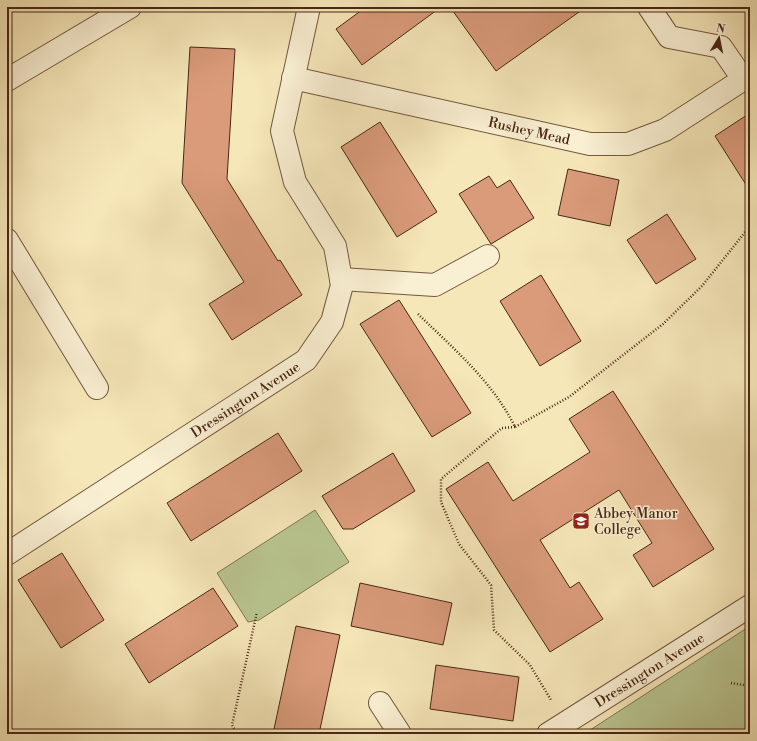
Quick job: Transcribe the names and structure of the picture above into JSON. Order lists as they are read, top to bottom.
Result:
{
  "streets": {
    "street": ["Rushey Mead", "Dressington Avenue"]
  },
  "crossings": [
    ["Rushey Mead", "Dressington Avenue"]
  ],
  "places": {
    "school or university": ["Abbey Manor College"]
  },
  "north": "top"
}
